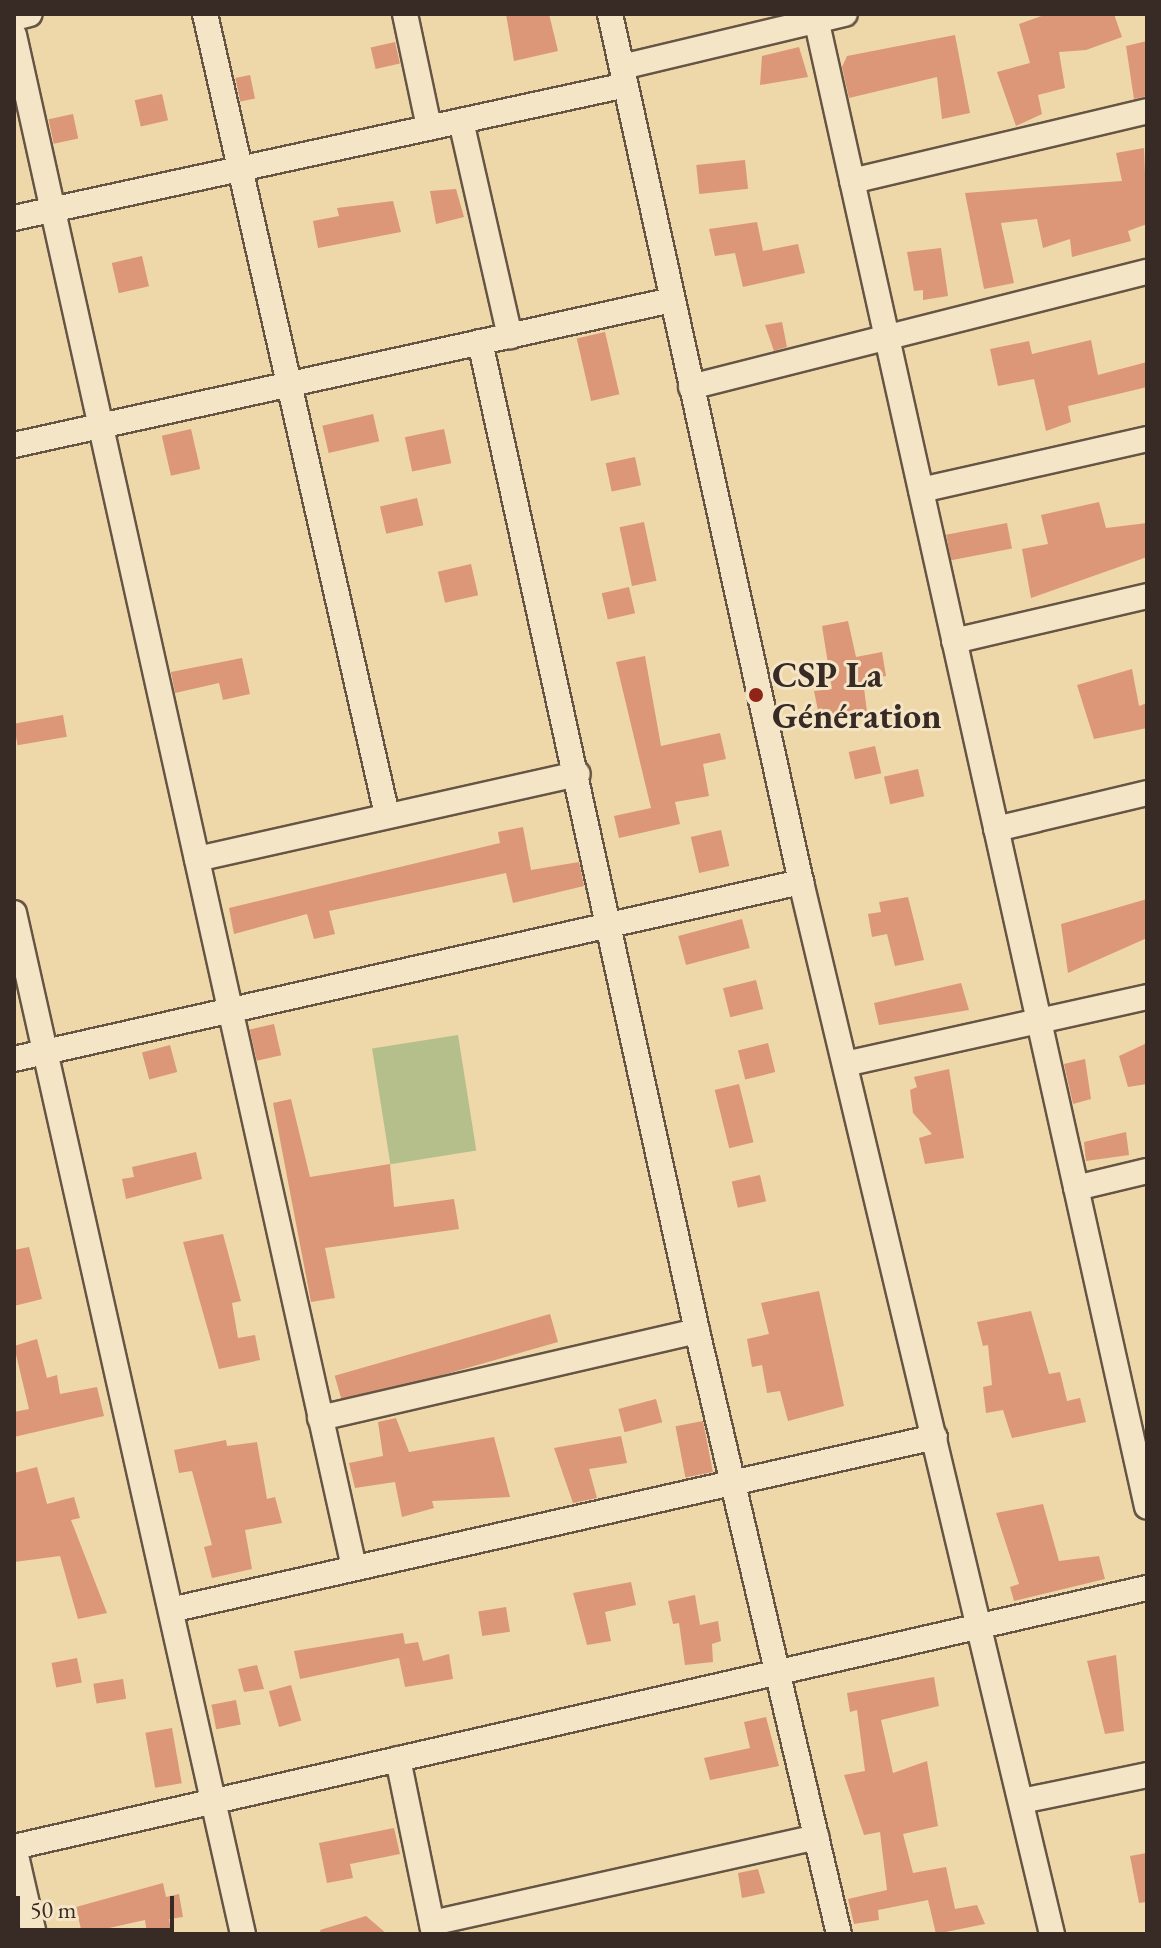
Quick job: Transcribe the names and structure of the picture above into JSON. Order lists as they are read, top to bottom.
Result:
{
  "places": ["CSP La Génération"],
  "scale_bar": "50 m"
}
